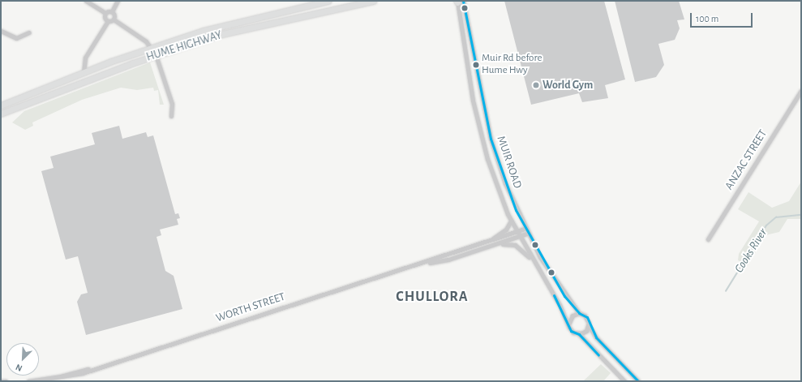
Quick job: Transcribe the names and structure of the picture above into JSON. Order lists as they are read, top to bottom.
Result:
{
  "streets": {
    "highway": ["HUME HIGHWAY"],
    "street": ["ANZAC STREET", "MUIR ROAD", "WORTH STREET"]
  },
  "crossings": [
    ["MUIR ROAD", "WORTH STREET"]
  ],
  "districts": ["CHULLORA"],
  "water": ["Cooks River"],
  "places": ["Muir Rd before Hume Hwy", "World Gym"],
  "scale_bar": "100 m",
  "north": "bottom left"
}
